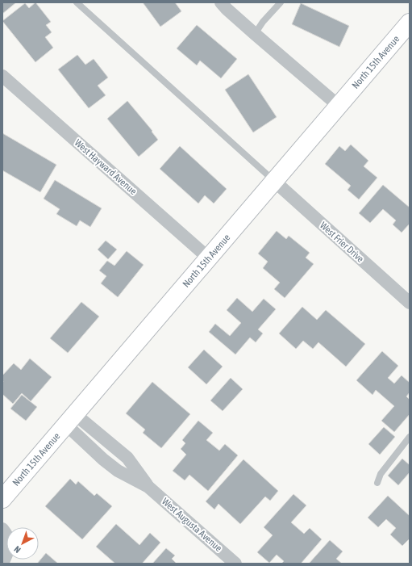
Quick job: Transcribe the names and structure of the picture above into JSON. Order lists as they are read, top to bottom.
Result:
{
  "streets": {
    "street": [
      "North 15th Avenue",
      "West Hayward Avenue",
      "West Frier Drive",
      "West Augusta Avenue"
    ]
  },
  "crossings": [
    ["North 15th Avenue", "West Hayward Avenue"],
    ["North 15th Avenue", "West Frier Drive"],
    ["North 15th Avenue", "West Augusta Avenue"]
  ],
  "north": "bottom left"
}
